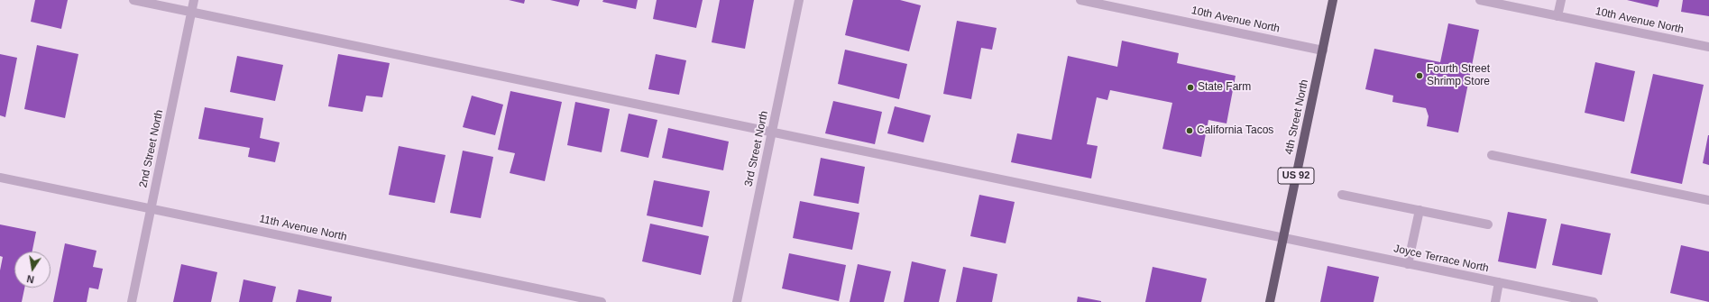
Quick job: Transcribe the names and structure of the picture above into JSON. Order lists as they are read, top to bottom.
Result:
{
  "streets": {
    "main road": ["4th Street North", "US 92"],
    "street": [
      "10th Avenue North",
      "2nd Street North",
      "3rd Street North",
      "11th Avenue North",
      "Joyce Terrace North"
    ]
  },
  "crossings": [
    ["10th Avenue North", "4th Street North"],
    ["4th Street North", "Joyce Terrace North"],
    ["2nd Street North", "11th Avenue North"],
    ["2nd Street North", "Joyce Terrace North"],
    ["3rd Street North", "Joyce Terrace North"]
  ],
  "places": ["Fourth Street Shrimp Store", "State Farm", "California Tacos"],
  "north": "bottom"
}
